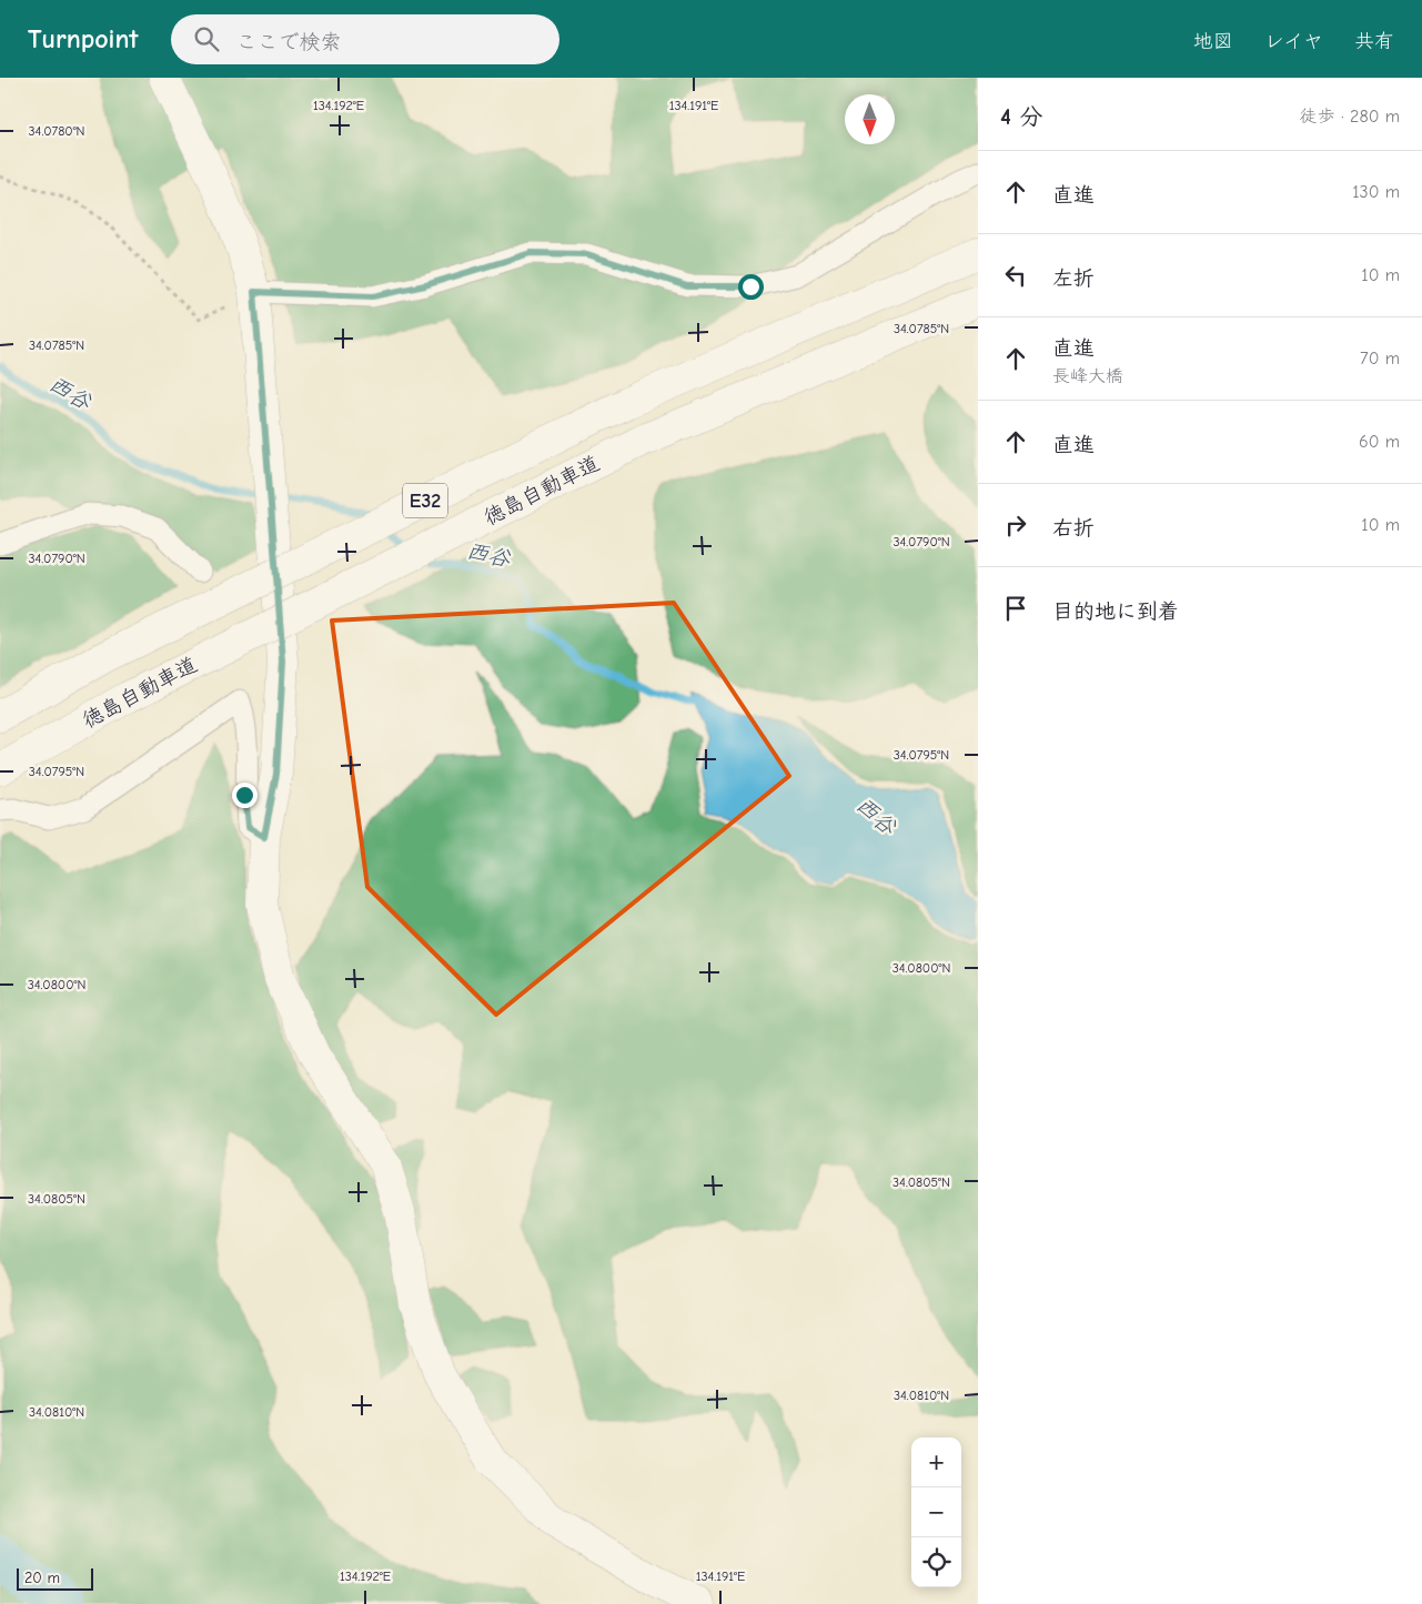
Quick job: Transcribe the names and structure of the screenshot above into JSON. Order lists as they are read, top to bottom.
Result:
{
  "streets": {
    "main road": ["徳島自動車道", "E32"]
  },
  "water": ["西谷"],
  "scale_bar": "20 m",
  "north": "bottom",
  "page": {
    "header": "Turnpoint",
    "search": "ここで検索",
    "nav": ["地図", "レイヤ", "共有"],
    "heading": ["4 分", "徒歩 · 280 m"],
    "list": [
      ["直進", "130 m"],
      ["左折", "10 m"],
      ["直進", "長峰大橋", "70 m"],
      ["直進", "60 m"],
      ["右折", "10 m"],
      "目的地に到着"
    ],
    "map_buttons": ["+", "−"],
    "scale": "20 m"
  },
  "coordinates": [
    "134.192°E",
    "134.191°E",
    "34.0780°N",
    "34.0785°N",
    "34.0790°N",
    "34.0795°N",
    "34.0800°N",
    "34.0805°N",
    "34.0810°N"
  ]
}
